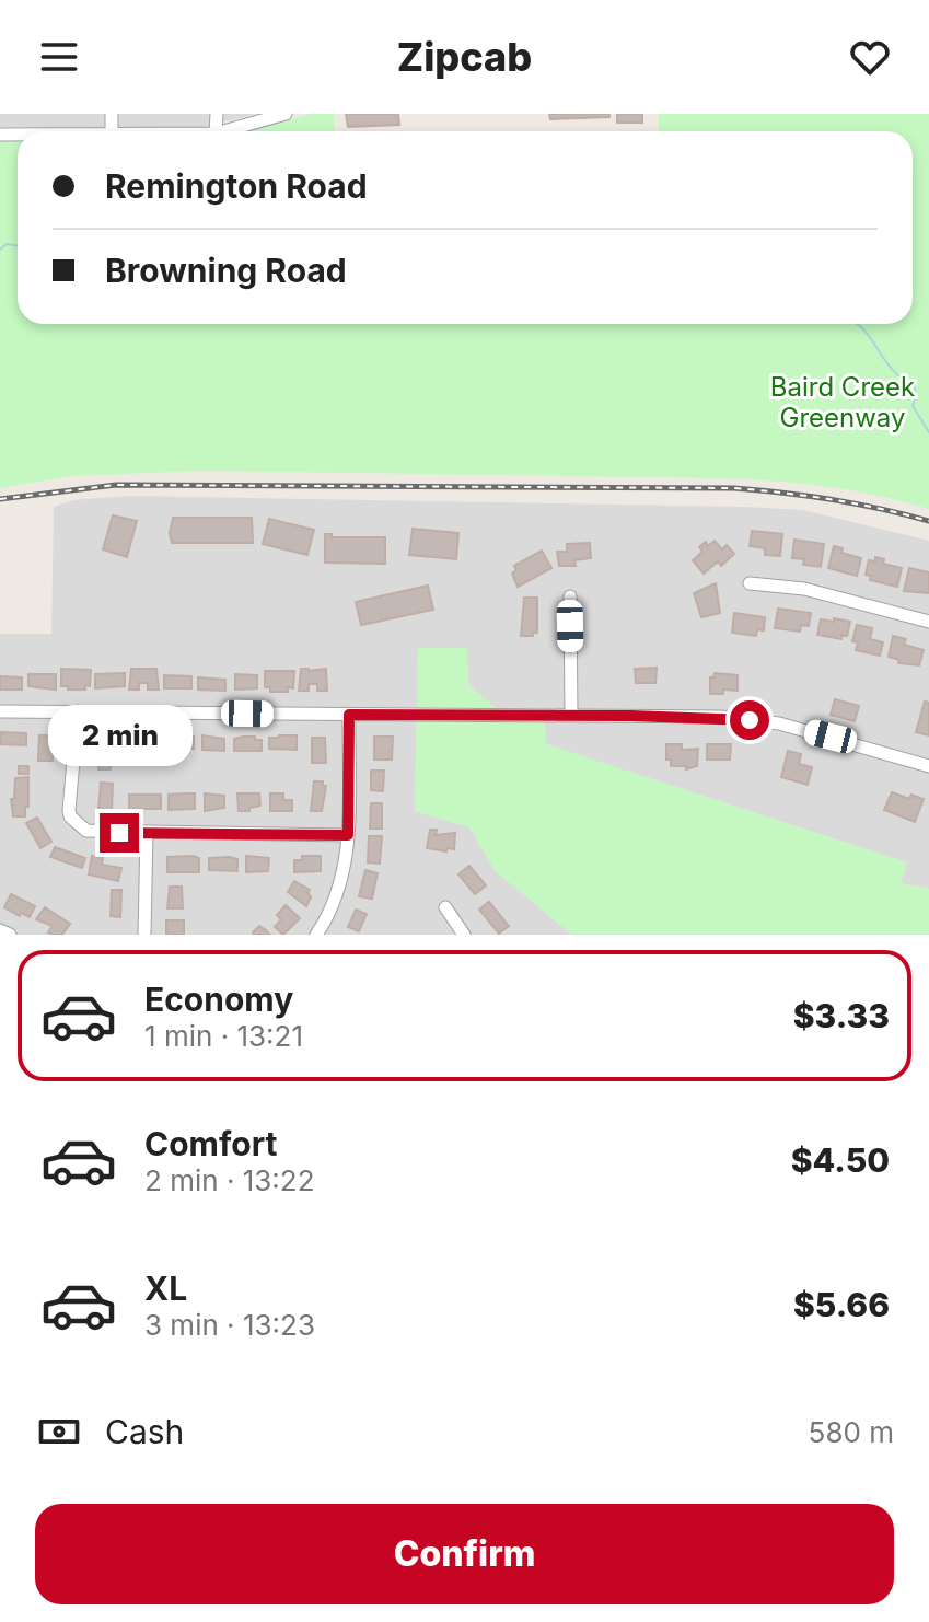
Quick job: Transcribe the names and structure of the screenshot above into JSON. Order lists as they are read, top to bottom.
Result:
{
  "parks": ["Baird Creek Greenway"],
  "page": {
    "header": "Zipcab",
    "banner": ["Remington Road", "Browning Road"],
    "bubble": "2 min",
    "list": [
      {
        "name": "Economy",
        "note": "1 min · 13:21",
        "value": "$3.33"
      },
      {
        "name": "Comfort",
        "note": "2 min · 13:22",
        "value": "$4.50"
      },
      {
        "name": "XL",
        "note": "3 min · 13:23",
        "value": "$5.66"
      }
    ],
    "pay": ["Cash", "580 m"],
    "buttons": "Confirm"
  }
}
